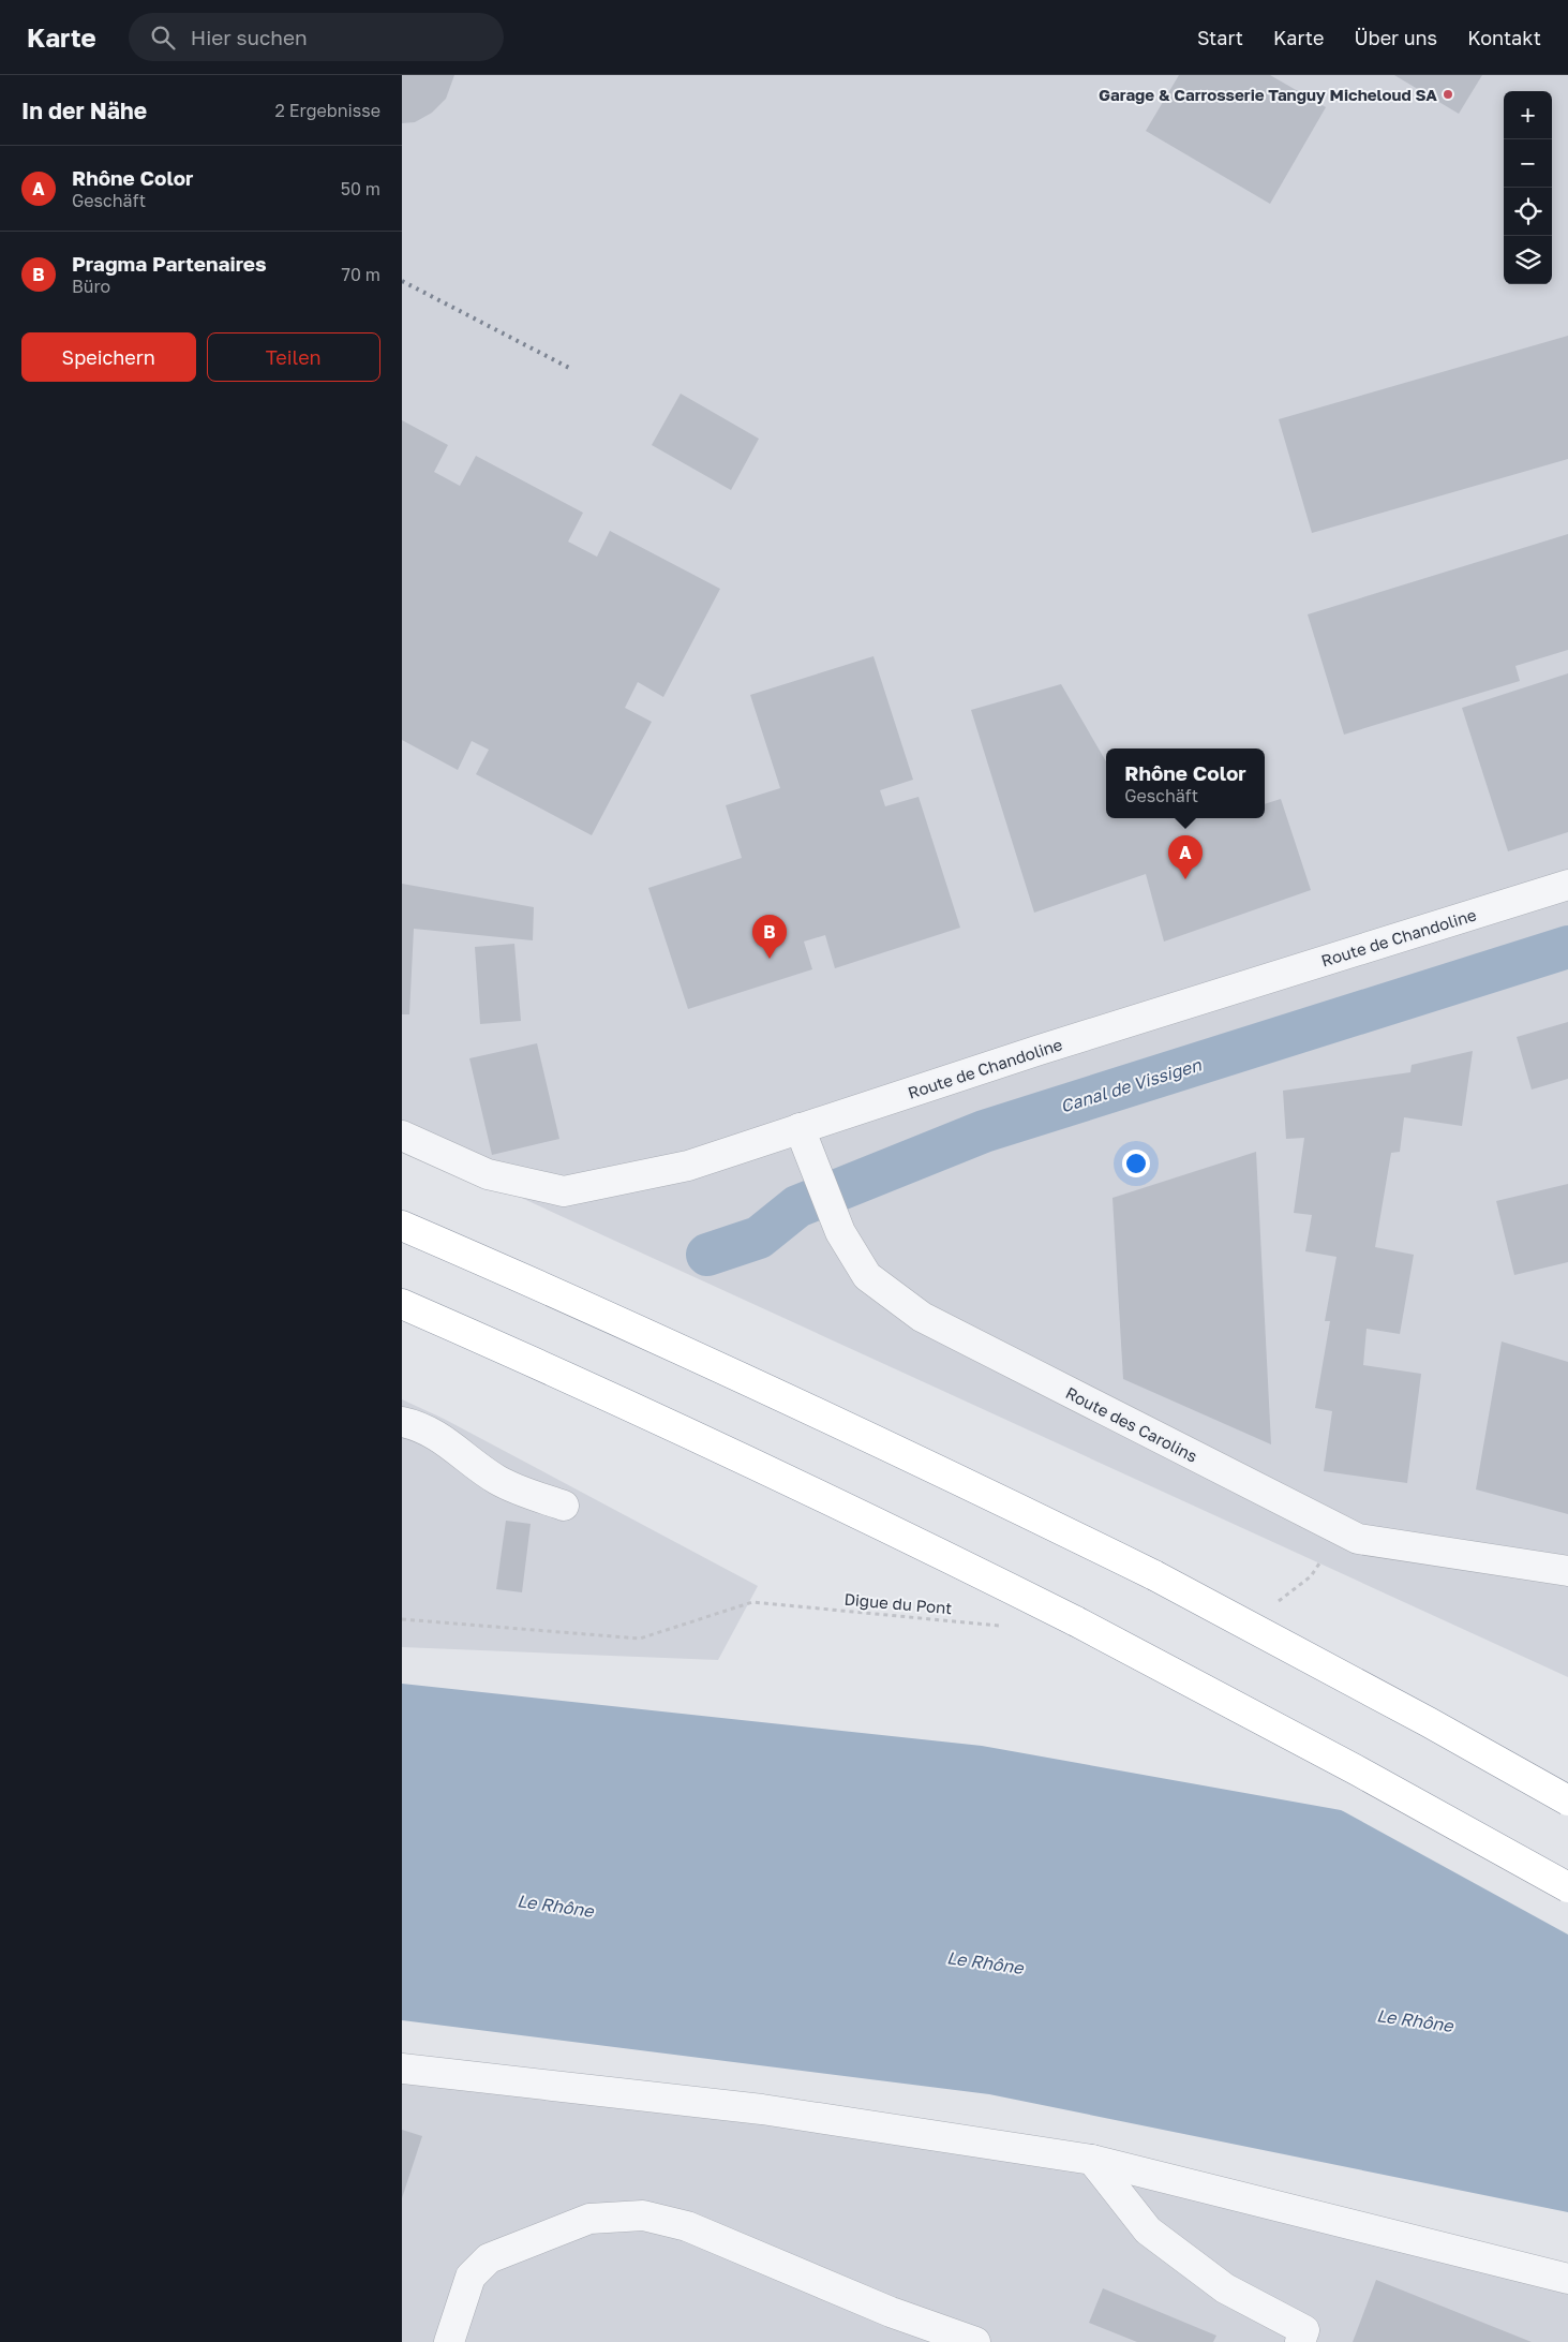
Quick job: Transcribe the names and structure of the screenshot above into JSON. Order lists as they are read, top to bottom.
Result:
{
  "streets": {
    "street": ["Route de Chandoline", "Route des Carolins"],
    "path": ["Digue du Pont"]
  },
  "crossings": [
    ["Route de Chandoline", "Route des Carolins"]
  ],
  "water": ["Canal de Vissigen", "Le Rhône"],
  "places": ["Garage & Carrosserie Tanguy Micheloud SA"],
  "page": {
    "header": "Karte",
    "search": "Hier suchen",
    "nav": [
      "Start",
      "Karte",
      "Über uns",
      "Kontakt"
    ],
    "heading": ["In der Nähe", "2 Ergebnisse"],
    "map_buttons": ["+", "−"],
    "list": [
      {
        "mark": "A",
        "name": "Rhône Color",
        "note": "Geschäft",
        "value": "50 m"
      },
      {
        "mark": "B",
        "name": "Pragma Partenaires",
        "note": "Büro",
        "value": "70 m"
      }
    ],
    "buttons": ["Speichern", "Teilen"],
    "popup": ["Rhône Color", "Geschäft"],
    "pins": ["A", "B"]
  }
}
